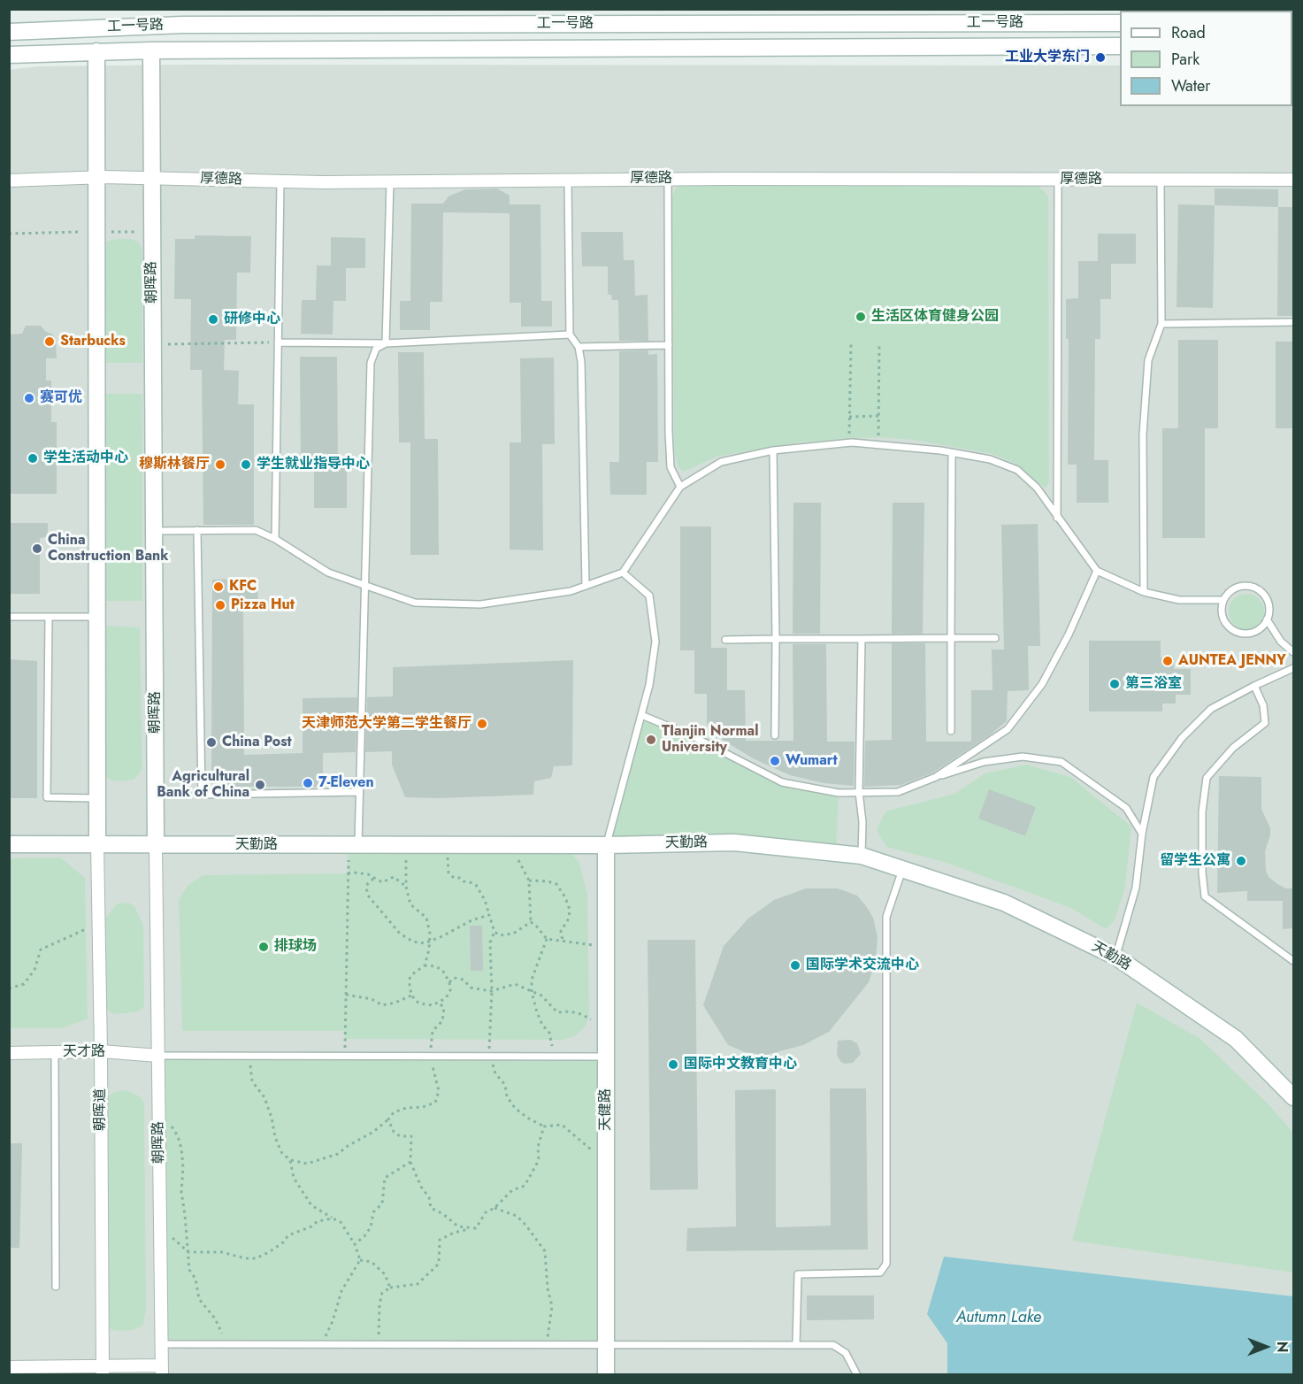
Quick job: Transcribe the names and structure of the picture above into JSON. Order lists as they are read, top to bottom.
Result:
{
  "streets": {
    "street": [
      "工一号路",
      "厚德路",
      "朝晖路",
      "天勤路",
      "天才路",
      "朝晖道",
      "天健路"
    ]
  },
  "crossings": [
    ["工一号路", "朝晖路"],
    ["厚德路", "朝晖路"],
    ["朝晖路", "天勤路"],
    ["朝晖路", "天才路"],
    ["天勤路", "朝晖道"],
    ["天勤路", "天健路"],
    ["天才路", "朝晖道"]
  ],
  "water": ["Autumn Lake"],
  "places": [
    "工业大学东门",
    "生活区体育健身公园",
    "研修中心",
    "Starbucks",
    "赛可优",
    "学生活动中心",
    "穆斯林餐厅",
    "学生就业指导中心",
    "China Construction Bank",
    "KFC",
    "Pizza Hut",
    "AUNTEA JENNY",
    "第三浴室",
    "天津师范大学第二学生餐厅",
    "TIanjin Normal University",
    "China Post",
    "Wumart",
    "7-Eleven",
    "Agricultural Bank of China",
    "留学生公寓",
    "排球场",
    "国际学术交流中心",
    "国际中文教育中心"
  ],
  "legend": ["Road", "Park", "Water"],
  "north": "right"
}
